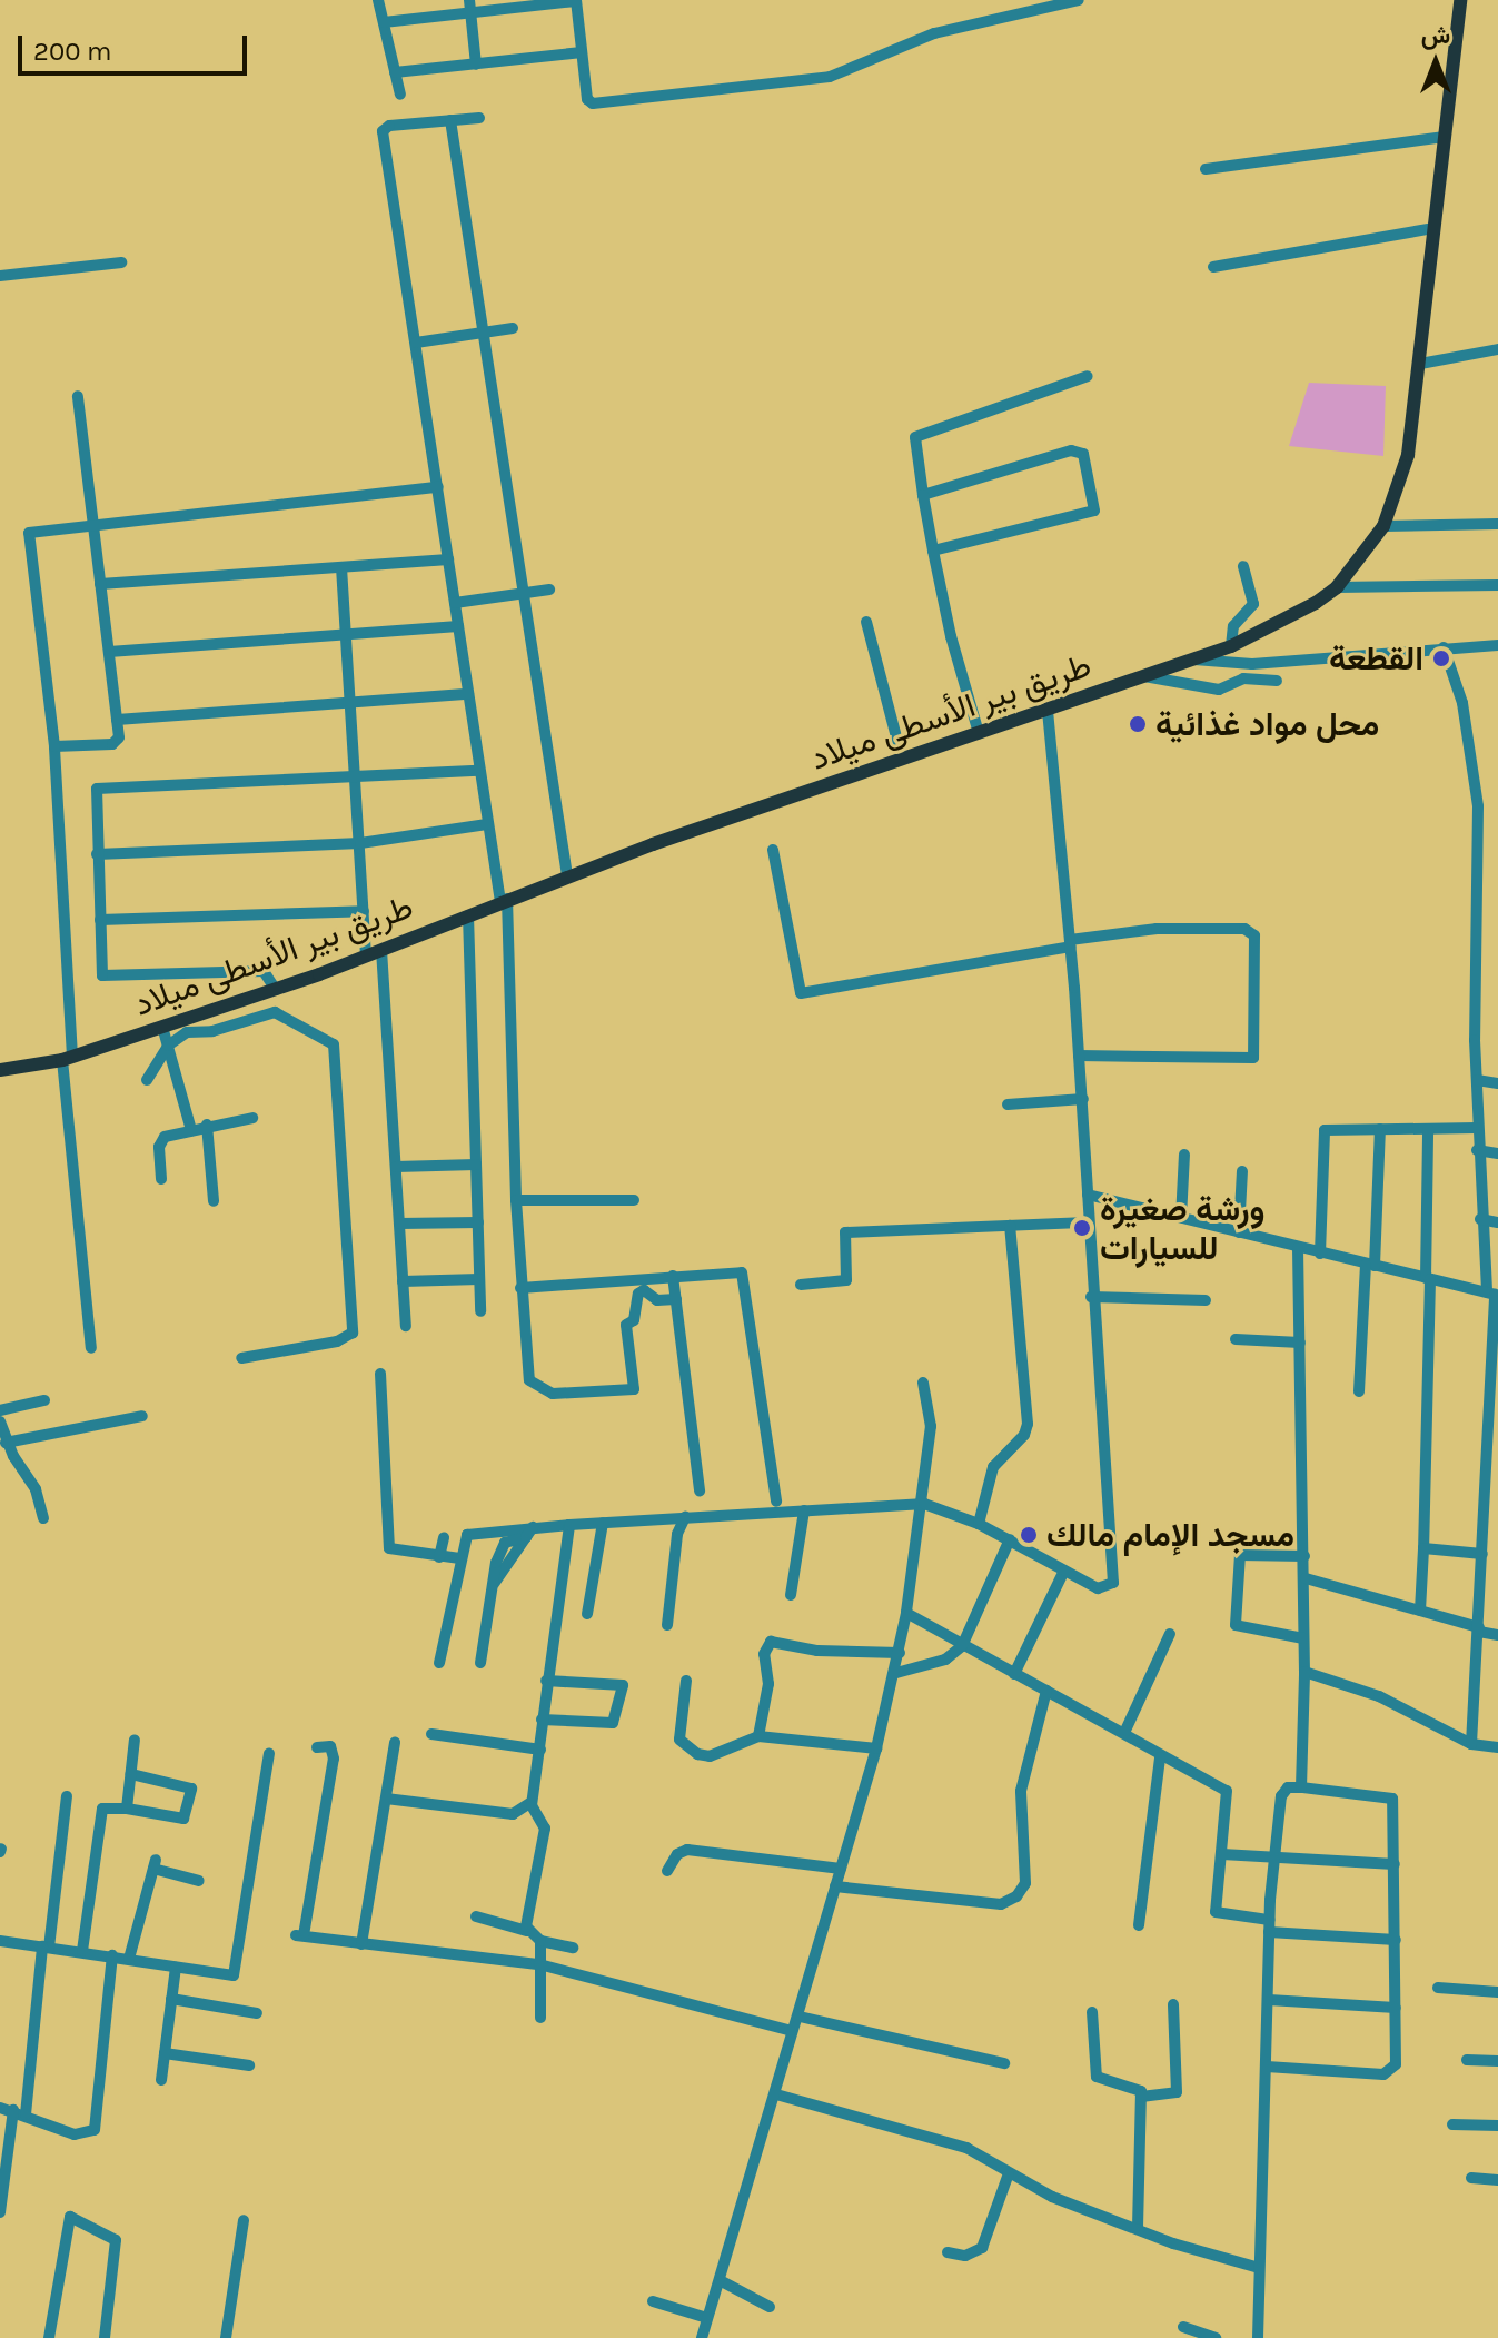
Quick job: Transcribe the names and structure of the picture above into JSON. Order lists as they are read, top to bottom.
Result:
{
  "streets": {
    "main road": ["طريق بير الأسطى ميلاد"]
  },
  "places": [
    "القطعة",
    "محل مواد غذائية",
    "ورشة صغيرة للسيارات",
    "مسجد الإمام مالك"
  ],
  "scale_bar": "200 m",
  "north": "top"
}
